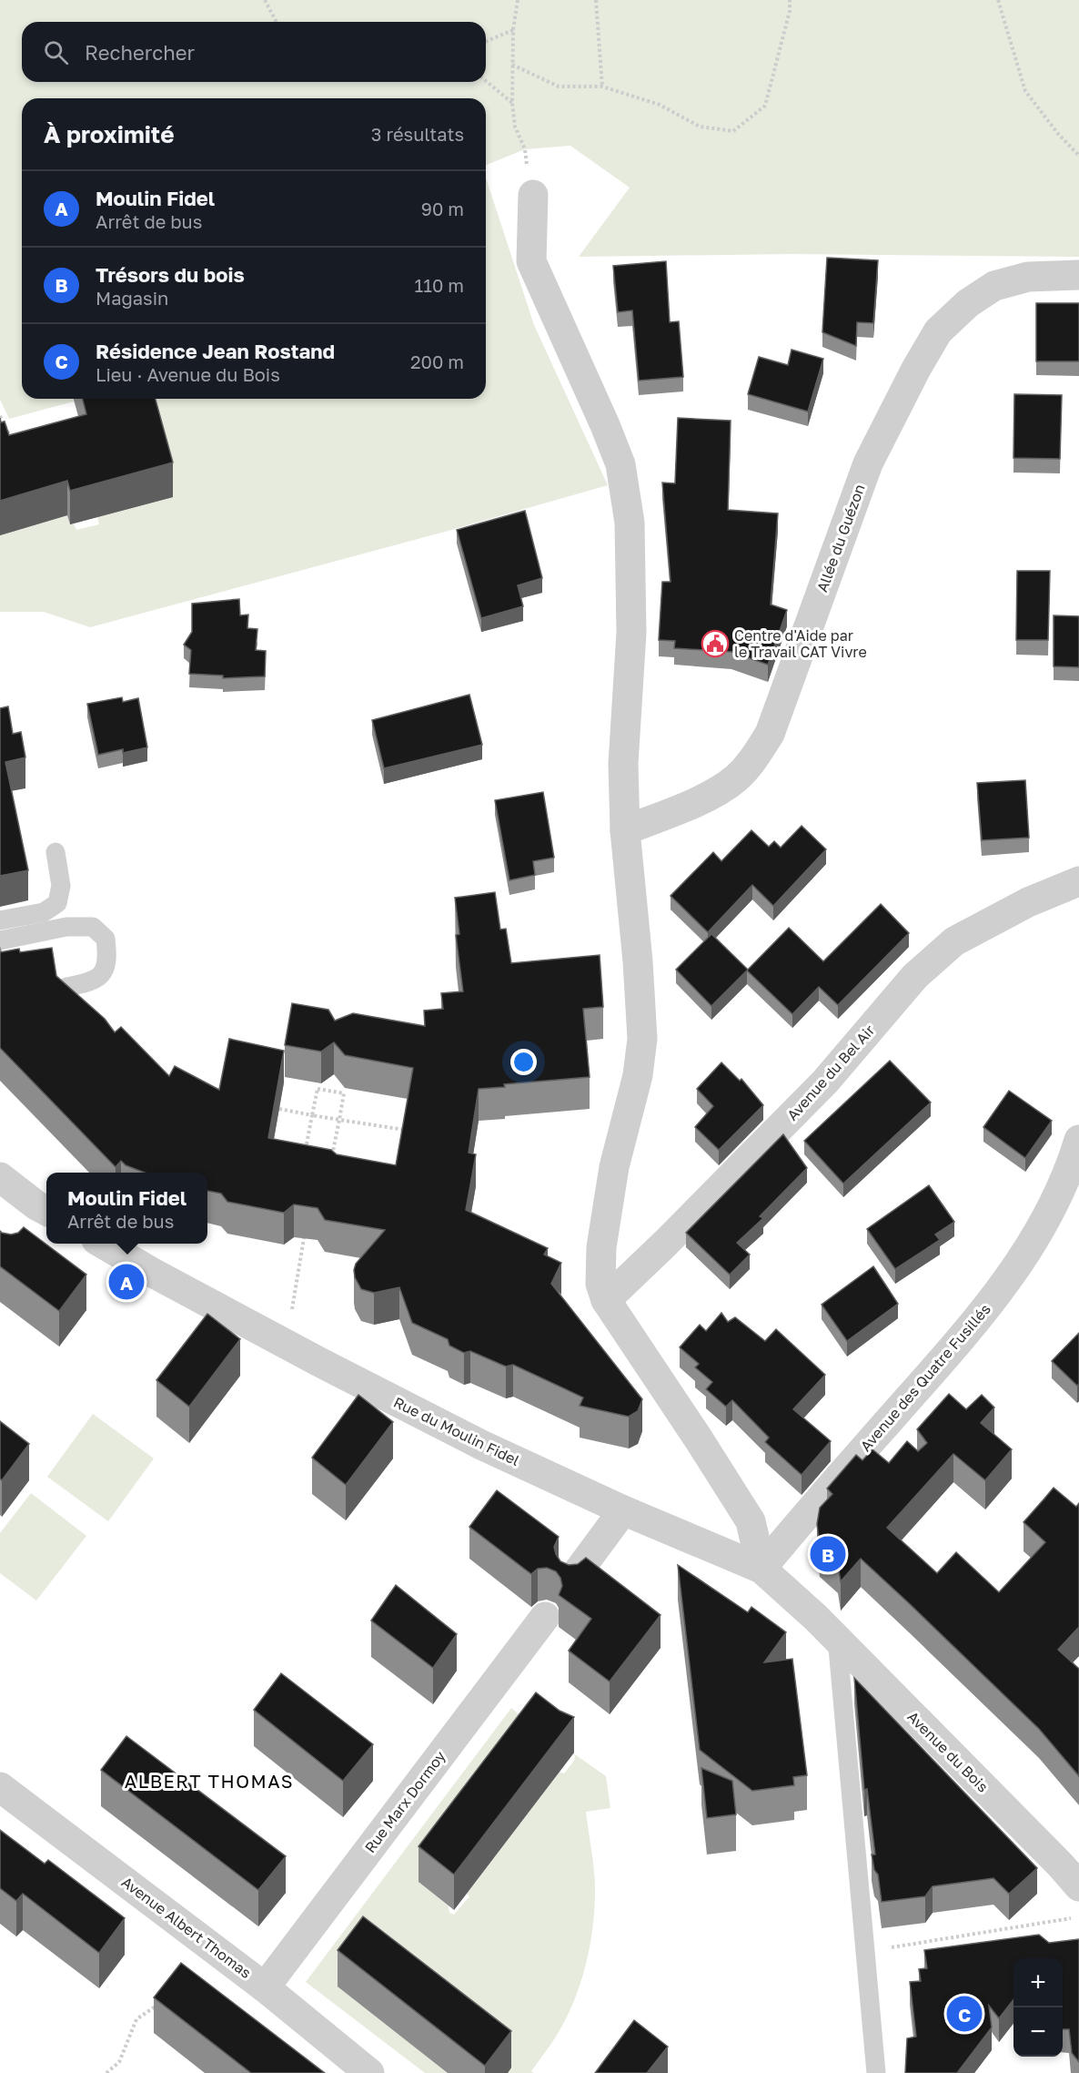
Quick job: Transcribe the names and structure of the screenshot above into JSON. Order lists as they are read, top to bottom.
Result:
{
  "streets": {
    "street": [
      "Allée du Guézon",
      "Avenue du Bel Air",
      "Avenue des Quatre Fusillés",
      "Rue du Moulin Fidel",
      "Avenue du Bois",
      "Rue Marx Dormoy",
      "Avenue Albert Thomas"
    ]
  },
  "crossings": [
    ["Avenue des Quatre Fusillés", "Rue du Moulin Fidel"],
    ["Rue du Moulin Fidel", "Avenue du Bois"],
    ["Rue Marx Dormoy", "Avenue Albert Thomas"]
  ],
  "districts": ["ALBERT THOMAS"],
  "places": {
    "public building": ["Centre d'Aide par le Travail CAT Vivre"]
  },
  "page": {
    "search": "Rechercher",
    "heading": ["À proximité", "3 résultats"],
    "list": [
      {
        "mark": "A",
        "name": "Moulin Fidel",
        "note": "Arrêt de bus",
        "value": "90 m"
      },
      {
        "mark": "B",
        "name": "Trésors du bois",
        "note": "Magasin",
        "value": "110 m"
      },
      {
        "mark": "C",
        "name": "Résidence Jean Rostand",
        "note": "Lieu · Avenue du Bois",
        "value": "200 m"
      }
    ],
    "popup": ["Moulin Fidel", "Arrêt de bus"],
    "pins": ["A", "B", "C"],
    "map_buttons": ["+", "−"]
  }
}
